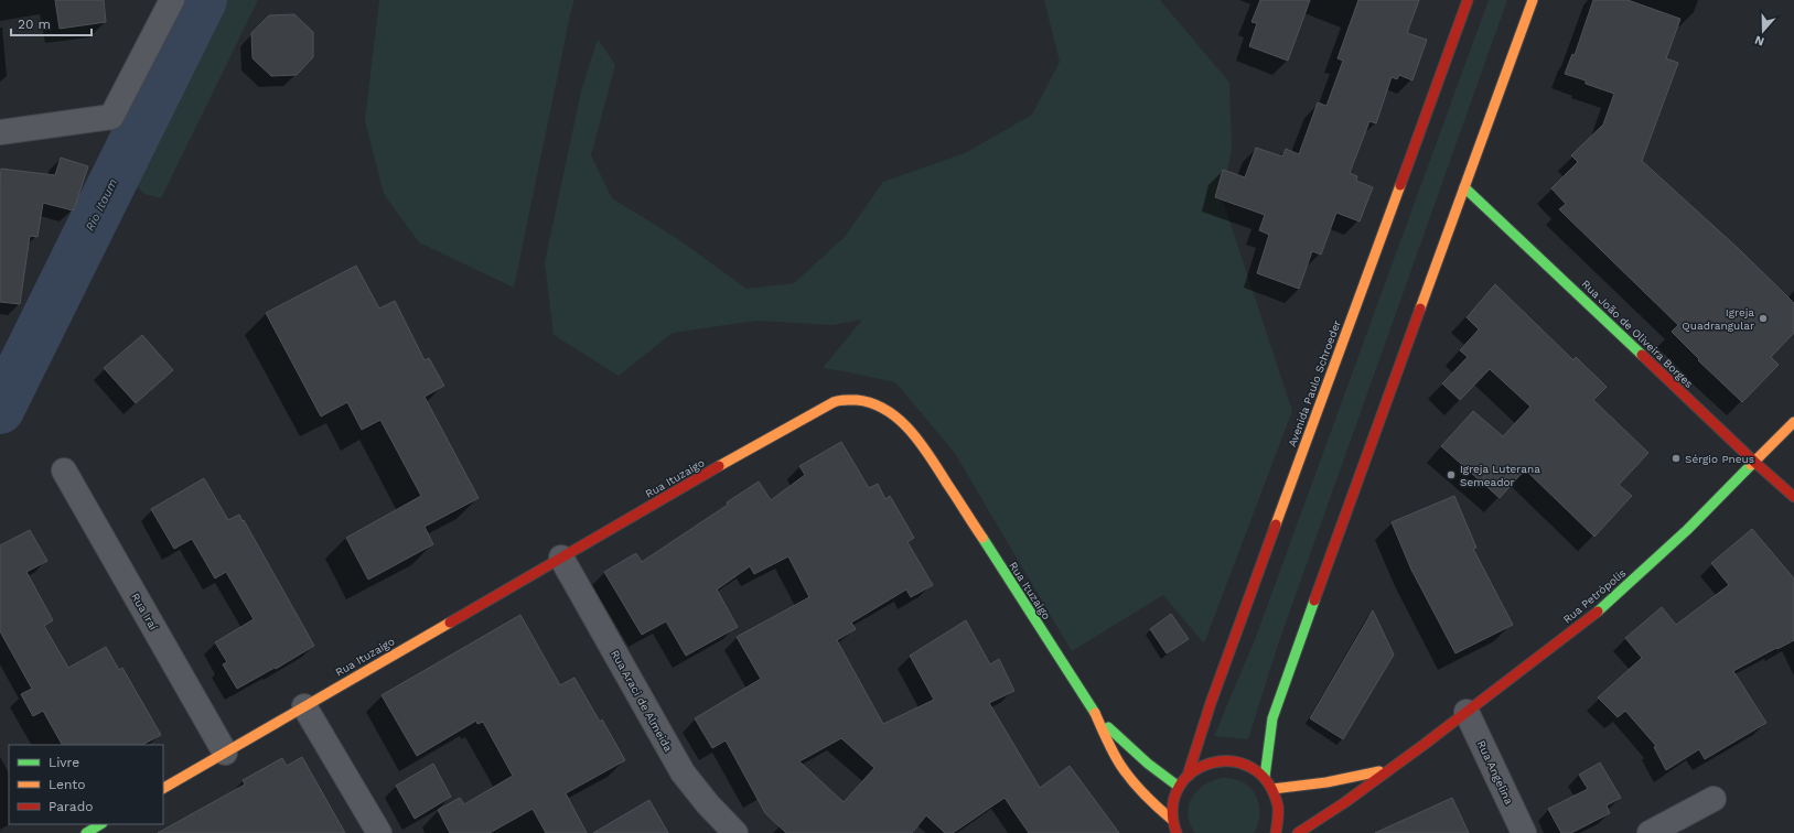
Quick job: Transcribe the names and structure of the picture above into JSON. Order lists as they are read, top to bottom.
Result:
{
  "streets": {
    "street": [
      "Rua João de Oliveira Borges",
      "Avenida Paulo Schroeder",
      "Rua Ituzaigo",
      "Rua Petrópolis",
      "Rua Iraí",
      "Rua Araci de Almeida",
      "Rua Angelina"
    ]
  },
  "crossings": [
    ["Rua João de Oliveira Borges", "Rua Petrópolis"],
    ["Rua Ituzaigo", "Rua Iraí"],
    ["Rua Ituzaigo", "Rua Araci de Almeida"],
    ["Rua Petrópolis", "Rua Angelina"]
  ],
  "water": ["Rio Itaum"],
  "places": ["Igreja Quadrangular", "Sérgio Pneus", "Igreja Luterana Semeador"],
  "legend": ["Livre", "Lento", "Parado"],
  "scale_bar": "20 m",
  "north": "bottom"
}
